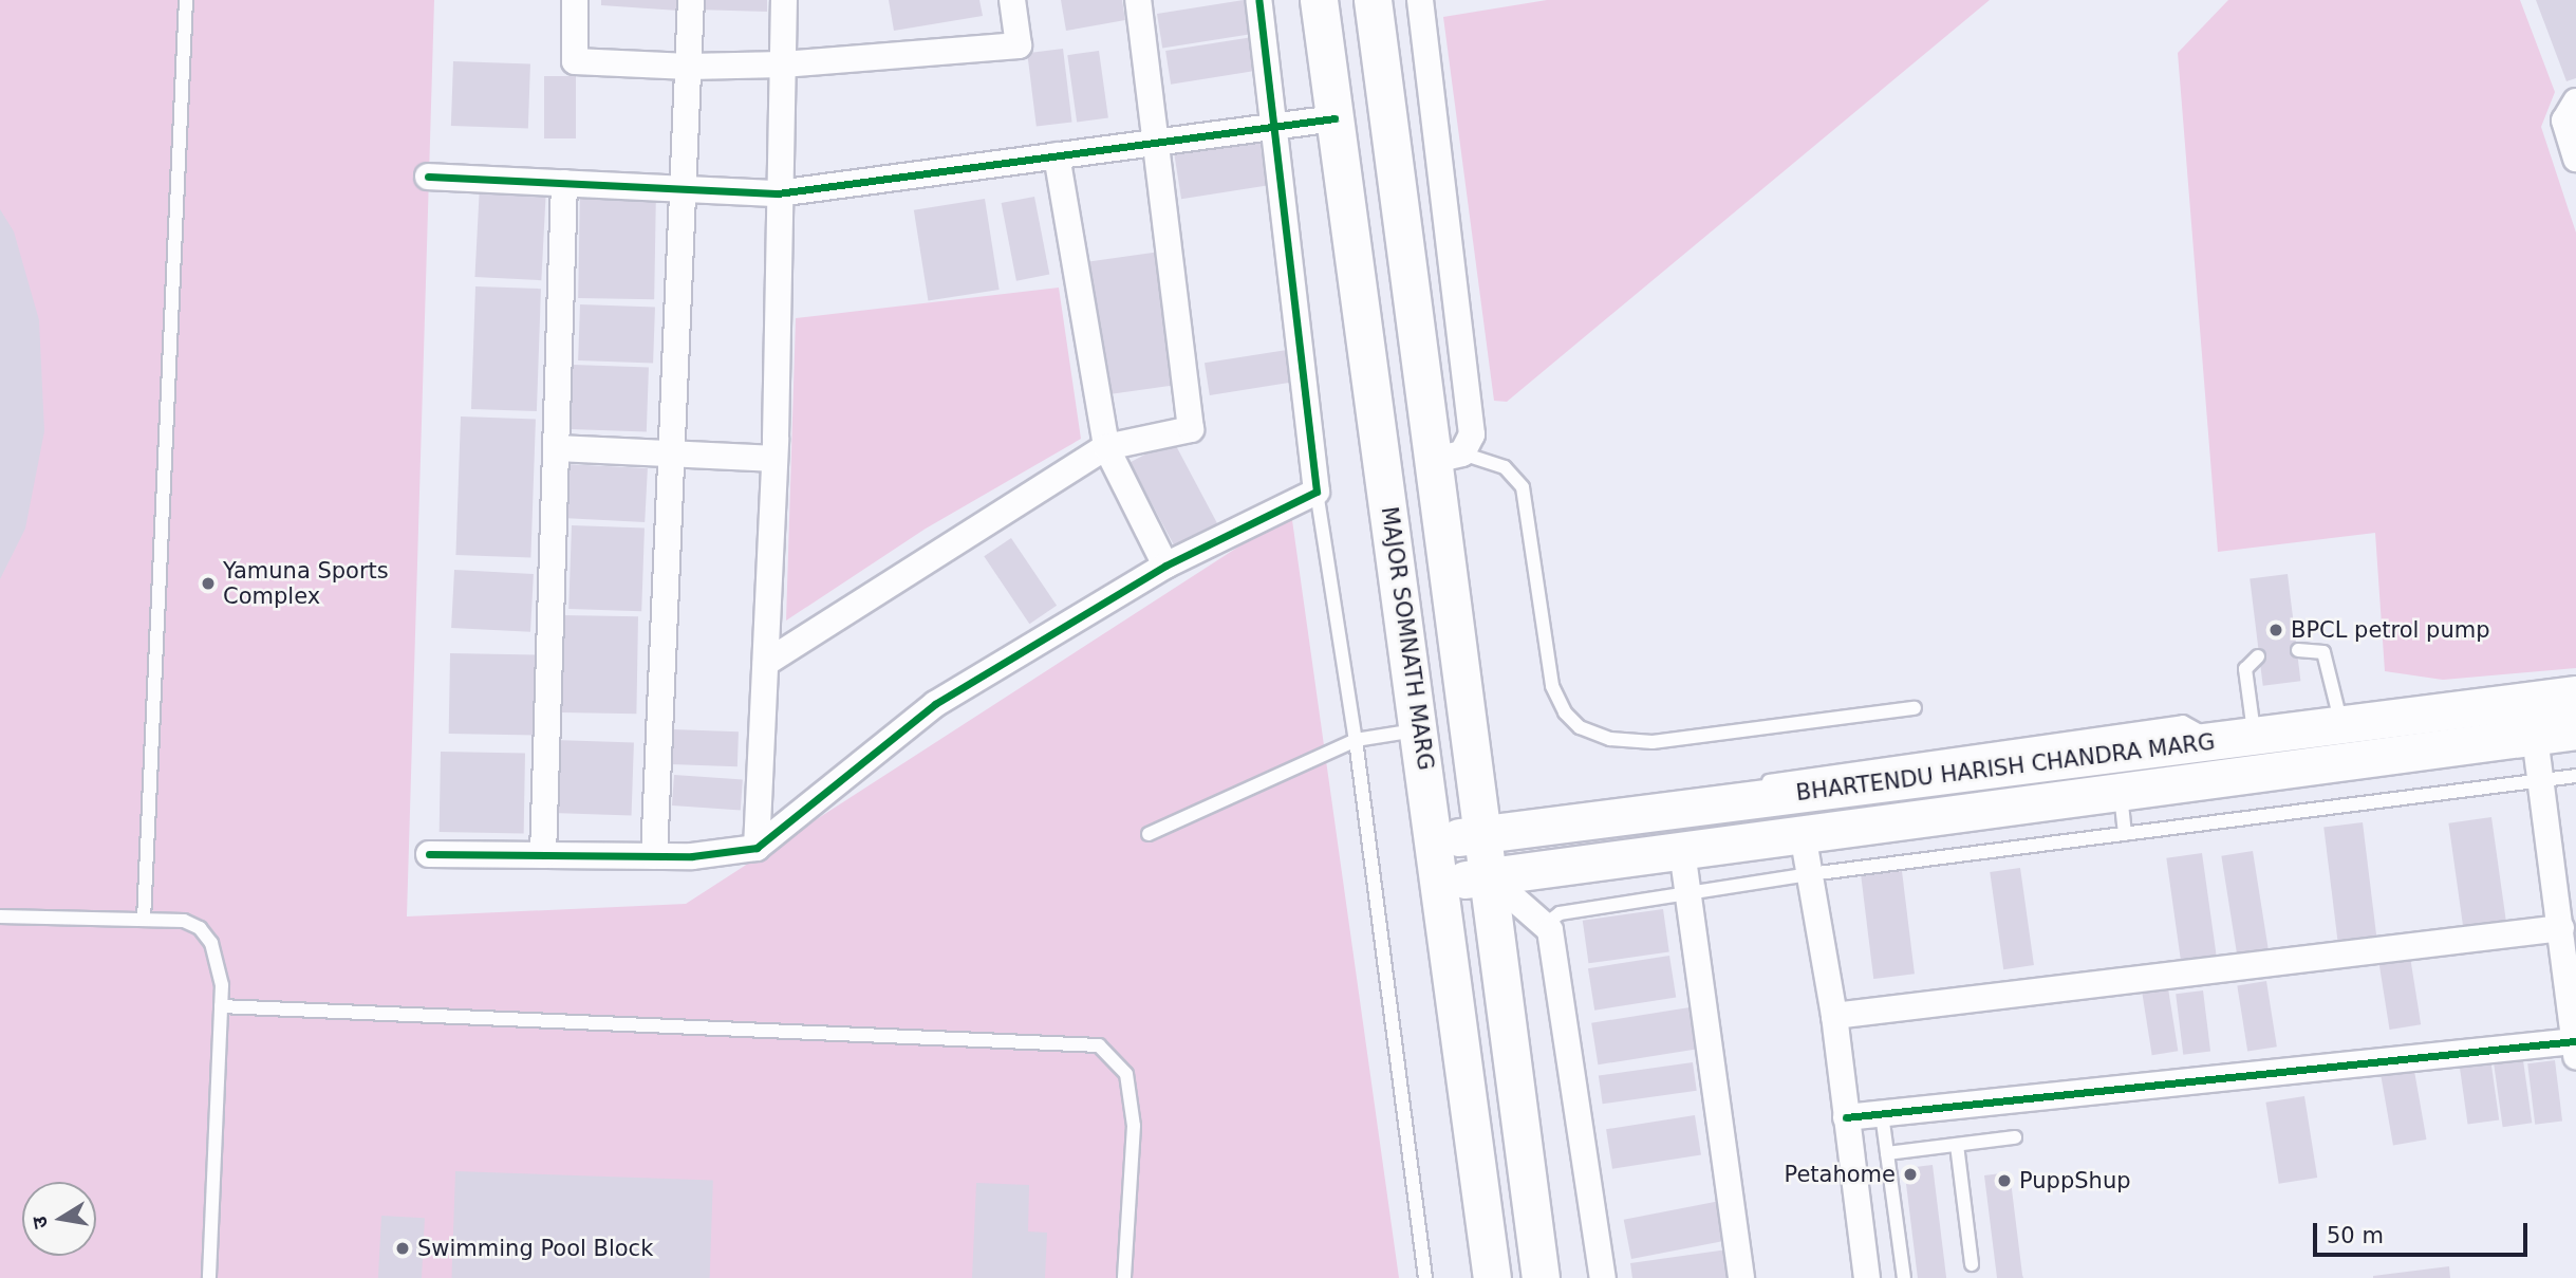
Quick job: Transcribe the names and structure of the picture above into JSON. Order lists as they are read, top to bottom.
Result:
{
  "streets": {
    "main road": ["MAJOR SOMNATH MARG", "BHARTENDU HARISH CHANDRA MARG"]
  },
  "crossings": [
    ["MAJOR SOMNATH MARG", "BHARTENDU HARISH CHANDRA MARG"]
  ],
  "places": [
    "Yamuna Sports Complex",
    "BPCL petrol pump",
    "Petahome",
    "PuppShup",
    "Swimming Pool Block"
  ],
  "scale_bar": "50 m",
  "north": "left"
}
